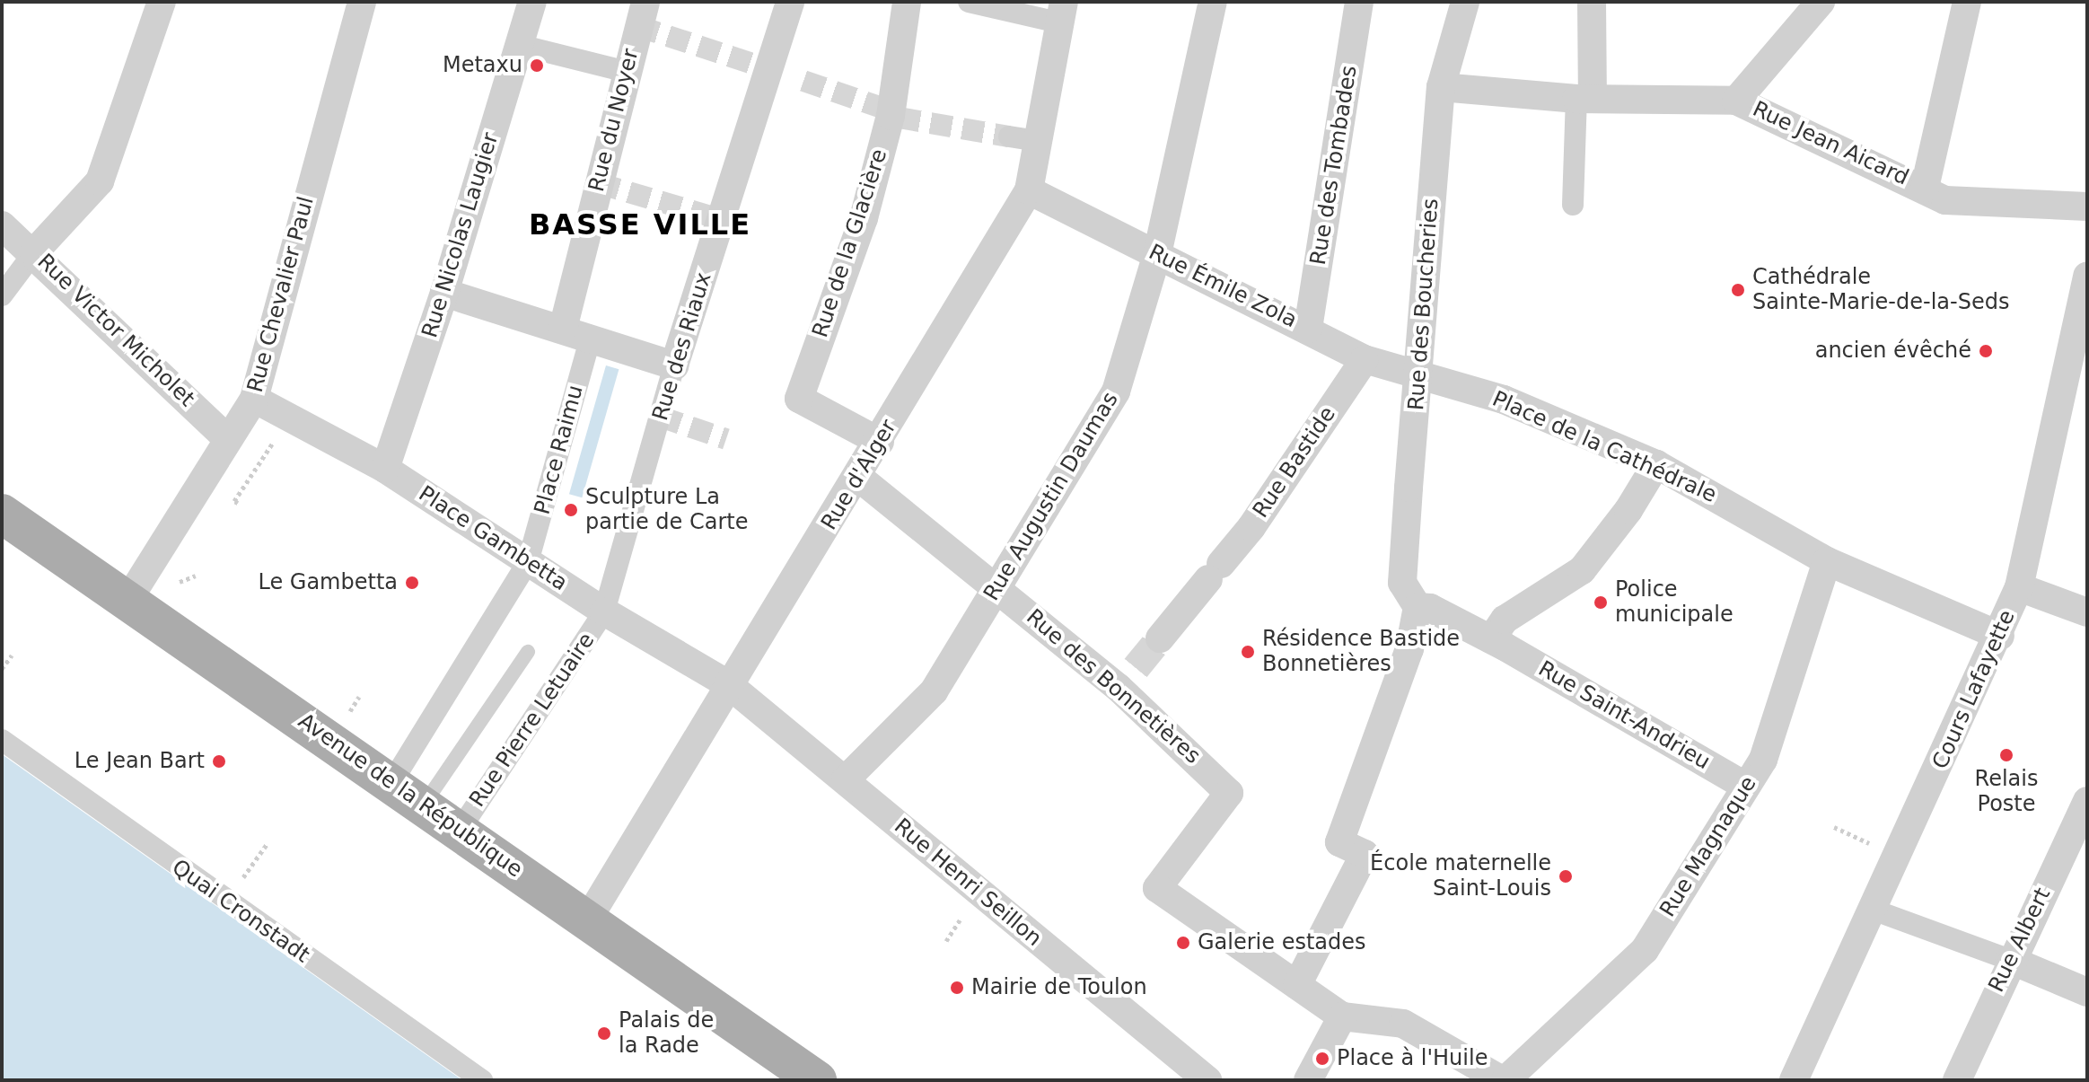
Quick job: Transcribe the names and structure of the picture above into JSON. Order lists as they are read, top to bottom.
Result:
{
  "streets": {
    "main road": ["Avenue de la République"],
    "street": [
      "Rue du Noyer",
      "Rue Jean Aicard",
      "Rue des Tombades",
      "Rue Nicolas Laugier",
      "Rue de la Glacière",
      "Rue Émile Zola",
      "Rue Chevalier Paul",
      "Rue des Boucheries",
      "Rue Victor Micholet",
      "Rue des Riaux",
      "Place de la Cathédrale",
      "Place Raimu",
      "Rue Bastide",
      "Rue d'Alger",
      "Rue Augustin Daumas",
      "Place Gambetta",
      "Rue des Bonnetières",
      "Cours Lafayette",
      "Rue Saint-Andrieu",
      "Rue Pierre Letuaire",
      "Rue Magnaque",
      "Rue Henri Seillon",
      "Quai Cronstadt",
      "Rue Albert"
    ]
  },
  "crossings": [
    ["Rue Jean Aicard", "Rue des Boucheries"],
    ["Rue des Tombades", "Rue Émile Zola"],
    ["Rue Nicolas Laugier", "Place Gambetta"],
    ["Rue de la Glacière", "Rue d'Alger"],
    ["Rue Émile Zola", "Rue des Boucheries"],
    ["Rue Émile Zola", "Place de la Cathédrale"],
    ["Rue Émile Zola", "Rue Bastide"],
    ["Rue Émile Zola", "Rue d'Alger"],
    ["Rue Émile Zola", "Rue Augustin Daumas"],
    ["Rue Chevalier Paul", "Rue Victor Micholet"],
    ["Rue Chevalier Paul", "Place Gambetta"],
    ["Rue Chevalier Paul", "Avenue de la République"],
    ["Rue des Boucheries", "Place de la Cathédrale"],
    ["Rue des Boucheries", "Rue Saint-Andrieu"],
    ["Rue des Riaux", "Place Gambetta"],
    ["Rue des Riaux", "Rue Pierre Letuaire"],
    ["Place de la Cathédrale", "Cours Lafayette"],
    ["Place de la Cathédrale", "Rue Magnaque"],
    ["Place Raimu", "Place Gambetta"],
    ["Rue d'Alger", "Place Gambetta"],
    ["Rue d'Alger", "Rue des Bonnetières"],
    ["Rue d'Alger", "Avenue de la République"],
    ["Rue d'Alger", "Rue Henri Seillon"],
    ["Rue Augustin Daumas", "Rue des Bonnetières"],
    ["Rue Augustin Daumas", "Rue Henri Seillon"],
    ["Place Gambetta", "Rue Pierre Letuaire"],
    ["Place Gambetta", "Rue Henri Seillon"],
    ["Rue Saint-Andrieu", "Rue Magnaque"],
    ["Rue Pierre Letuaire", "Avenue de la République"]
  ],
  "districts": ["BASSE VILLE"],
  "places": [
    "Metaxu",
    "Cathédrale Sainte-Marie-de-la-Seds",
    "ancien évêché",
    "Sculpture La partie de Carte",
    "Le Gambetta",
    "Police municipale",
    "Résidence Bastide Bonnetières",
    "Relais Poste",
    "Le Jean Bart",
    "École maternelle Saint-Louis",
    "Galerie estades",
    "Mairie de Toulon",
    "Palais de la Rade",
    "Place à l'Huile"
  ]
}
